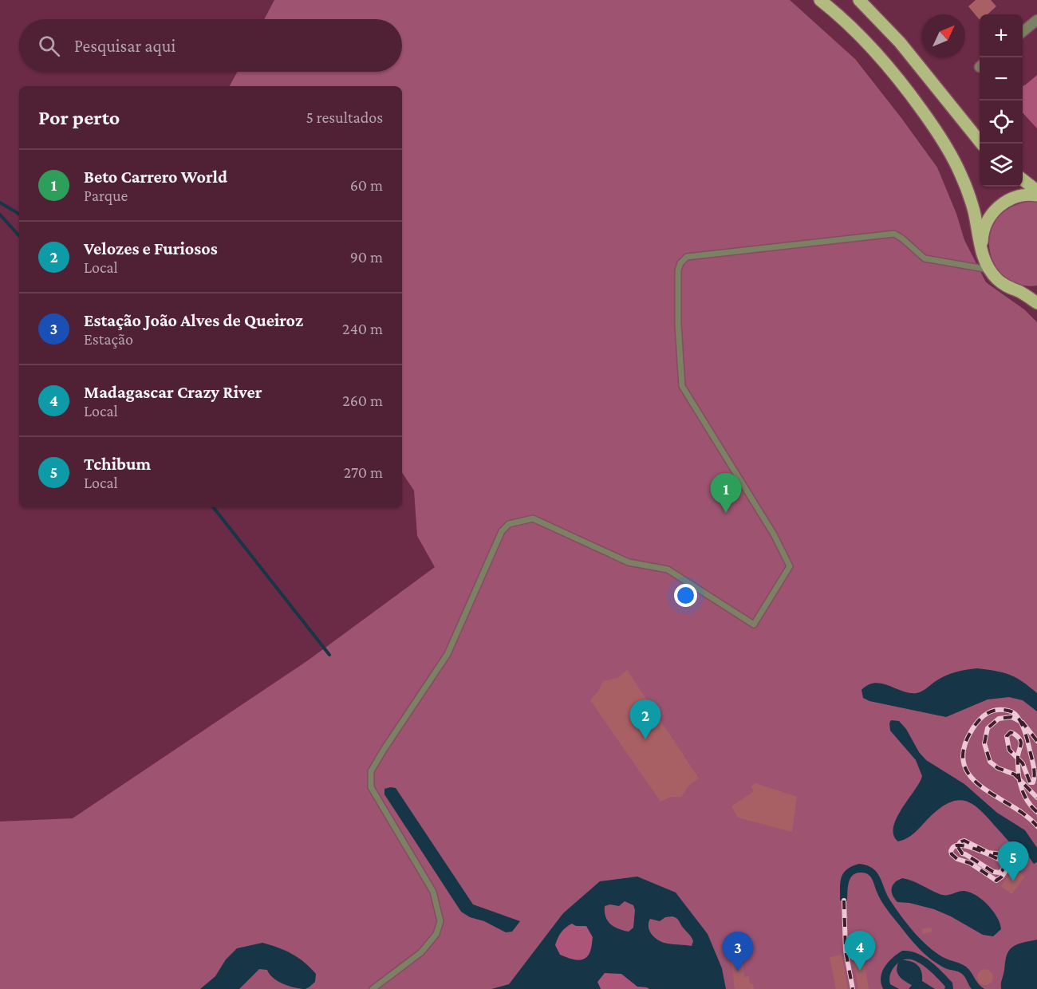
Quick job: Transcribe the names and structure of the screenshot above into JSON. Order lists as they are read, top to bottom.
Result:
{
  "north": "top right",
  "page": {
    "map_buttons": ["+", "−"],
    "search": "Pesquisar aqui",
    "heading": ["Por perto", "5 resultados"],
    "list": [
      {
        "mark": "1",
        "name": "Beto Carrero World",
        "note": "Parque",
        "value": "60 m"
      },
      {
        "mark": "2",
        "name": "Velozes e Furiosos",
        "note": "Local",
        "value": "90 m"
      },
      {
        "mark": "3",
        "name": "Estação João Alves de Queiroz",
        "note": "Estação",
        "value": "240 m"
      },
      {
        "mark": "4",
        "name": "Madagascar Crazy River",
        "note": "Local",
        "value": "260 m"
      },
      {
        "mark": "5",
        "name": "Tchibum",
        "note": "Local",
        "value": "270 m"
      }
    ],
    "pins": [
      "1",
      "2",
      "5",
      "4",
      "3"
    ]
  }
}
